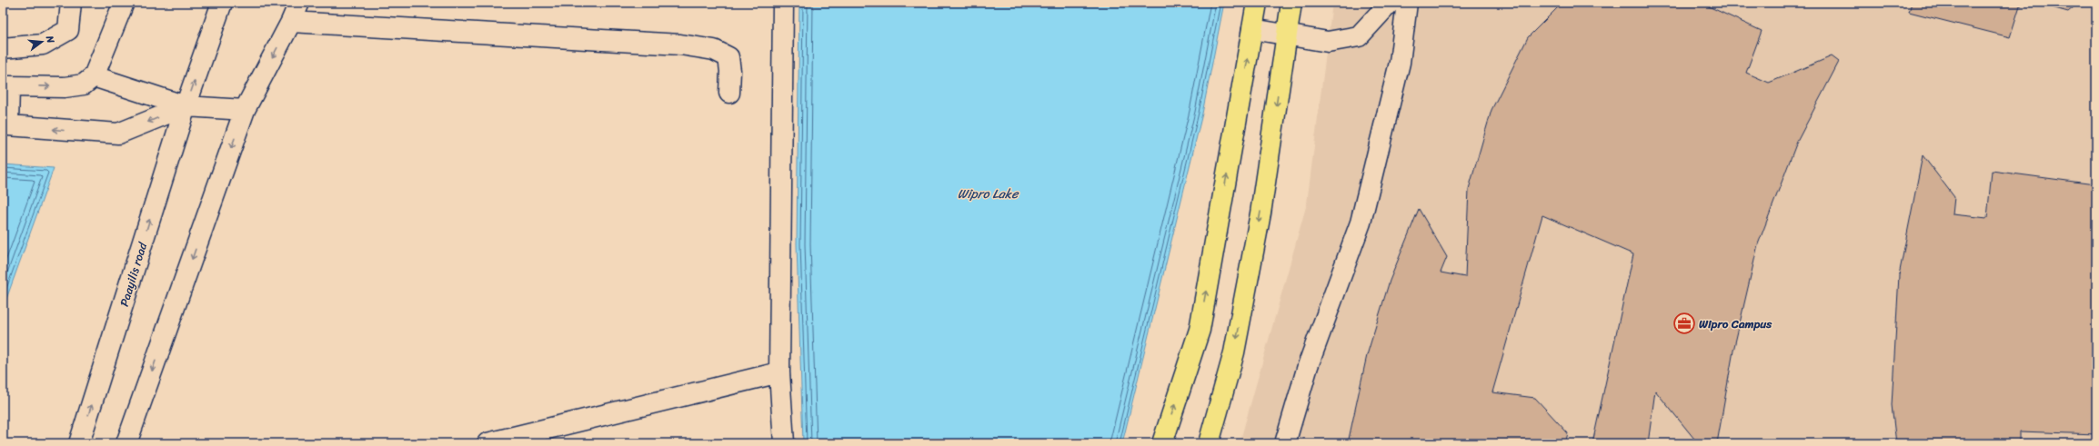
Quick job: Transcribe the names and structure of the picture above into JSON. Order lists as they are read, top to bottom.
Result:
{
  "streets": {
    "street": ["Paayilis road"]
  },
  "water": ["Wipro Lake"],
  "places": {
    "office": ["Wipro Campus"]
  },
  "north": "right"
}
